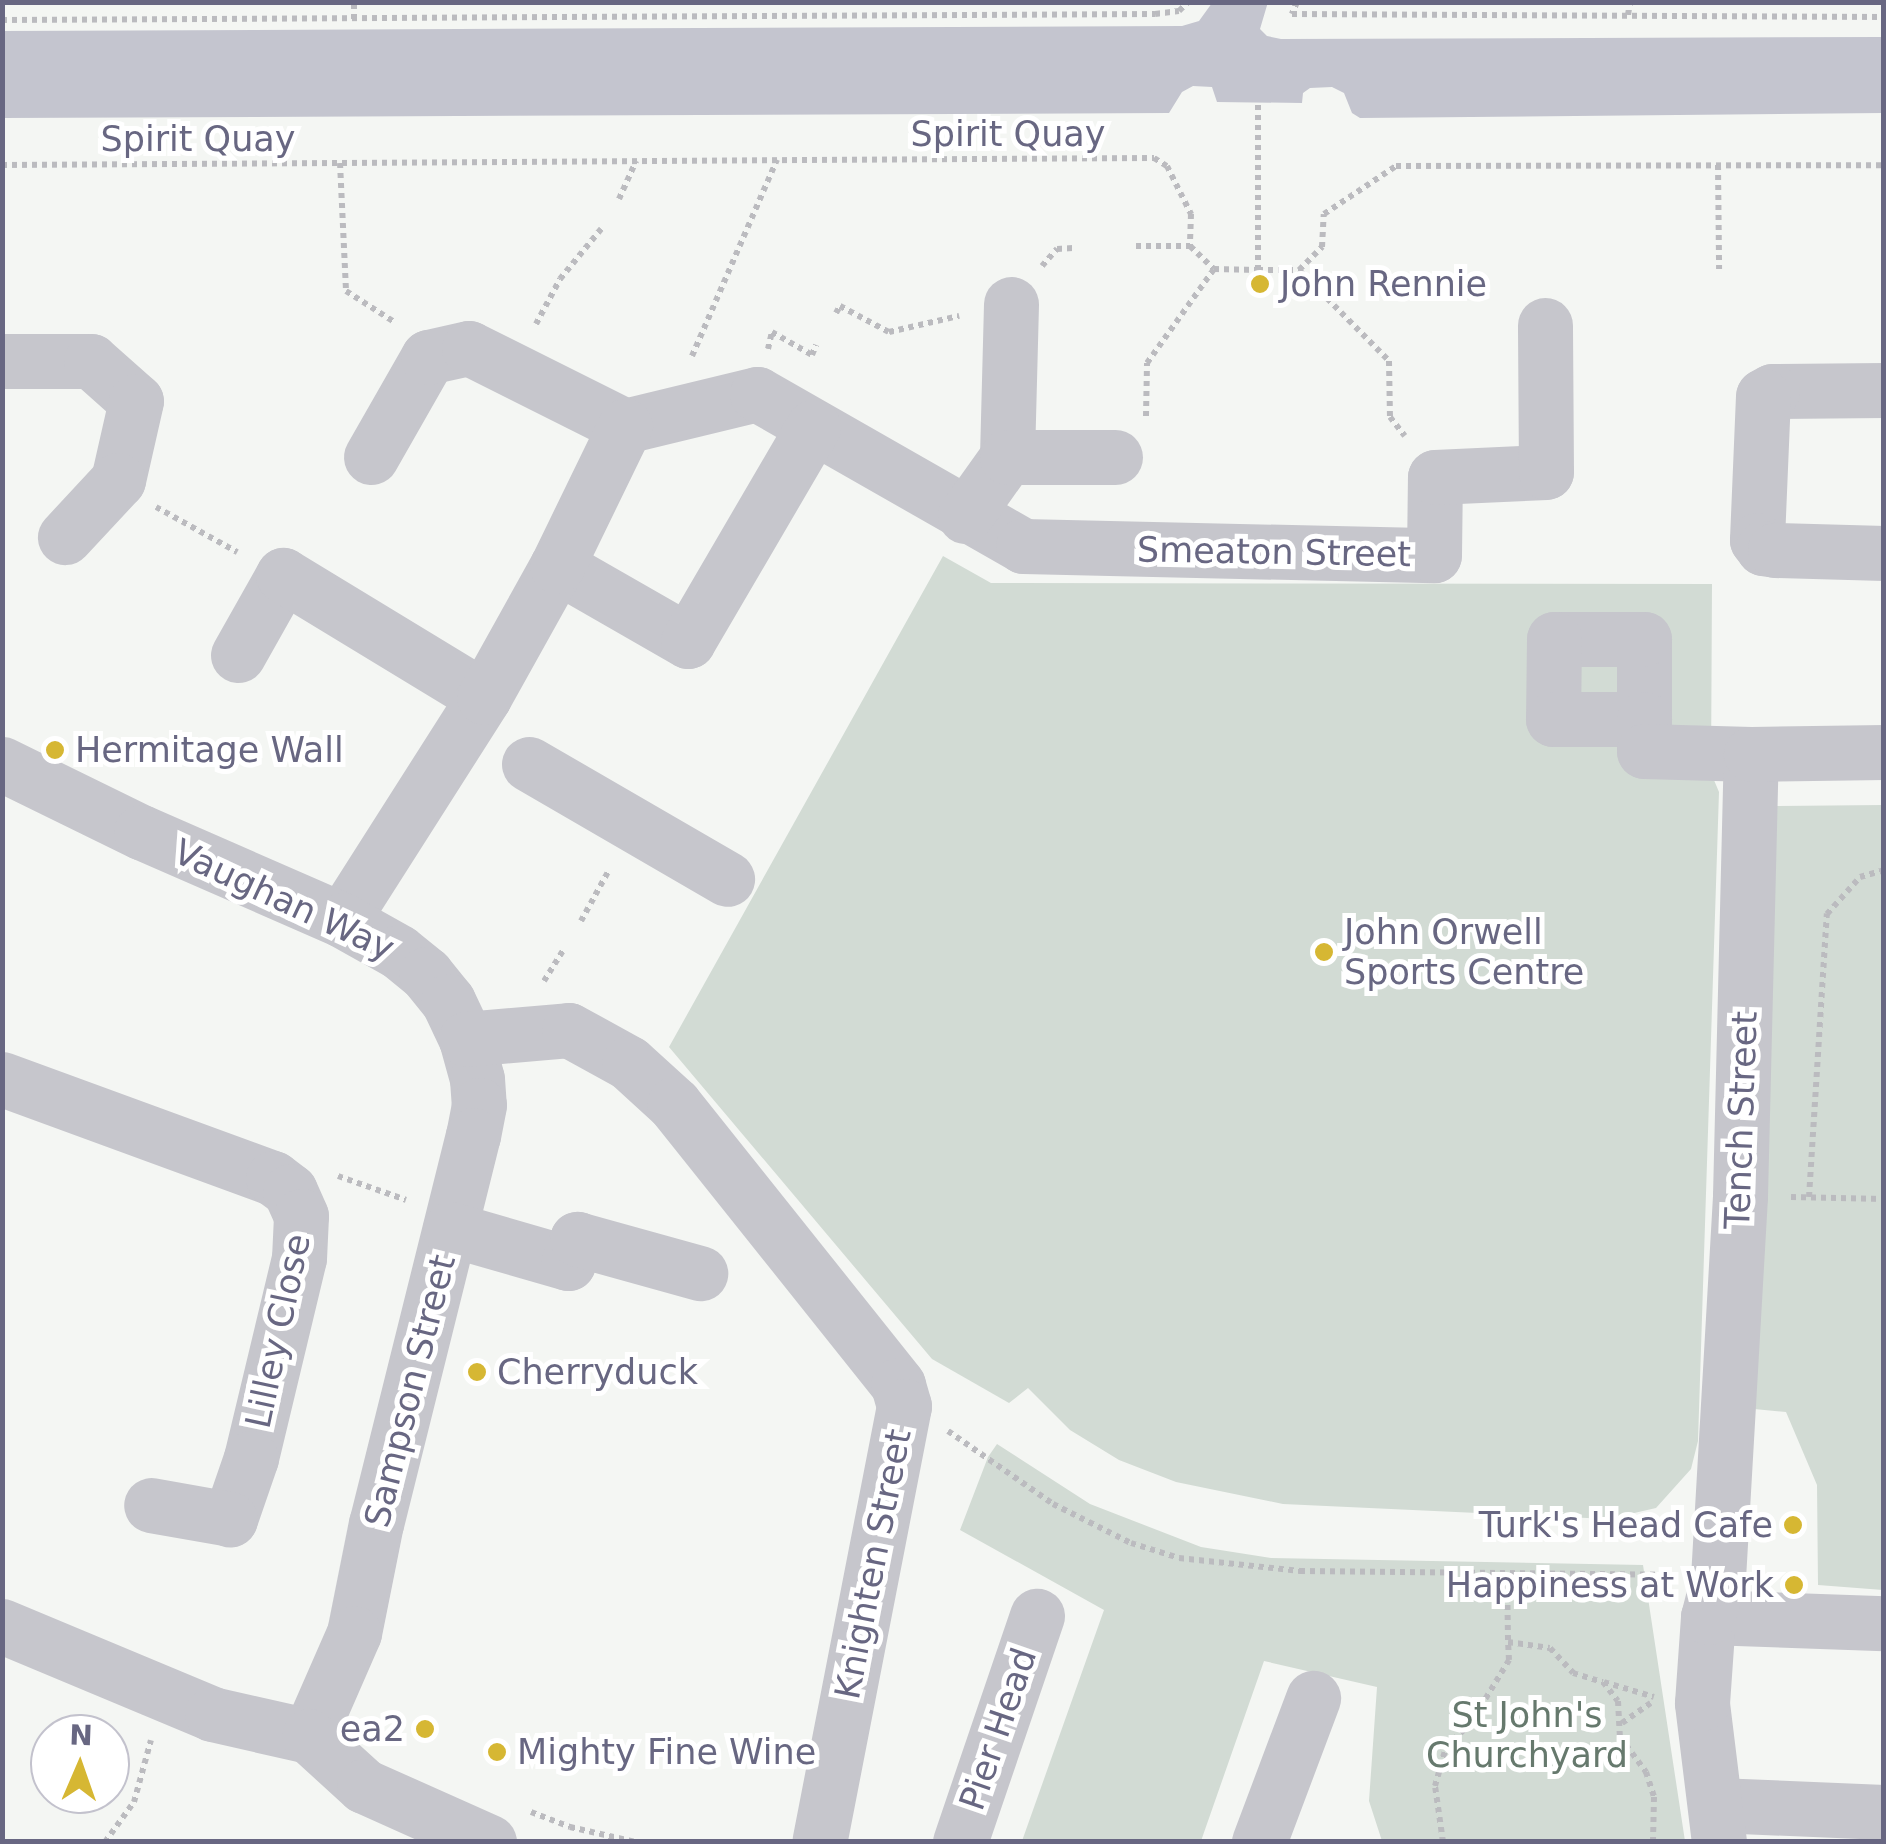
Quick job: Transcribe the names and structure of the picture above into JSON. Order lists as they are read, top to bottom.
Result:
{
  "streets": {
    "street": [
      "Smeaton Street",
      "Vaughan Way",
      "Tench Street",
      "Lilley Close",
      "Sampson Street",
      "Knighten Street",
      "Pier Head"
    ],
    "path": ["Spirit Quay"]
  },
  "crossings": [
    ["Vaughan Way", "Sampson Street"]
  ],
  "parks": ["St John's Churchyard"],
  "places": [
    "John Rennie",
    "Hermitage Wall",
    "John Orwell Sports Centre",
    "Cherryduck",
    "Turk's Head Cafe",
    "Happiness at Work",
    "ea2",
    "Mighty Fine Wine"
  ],
  "north": "top"
}
